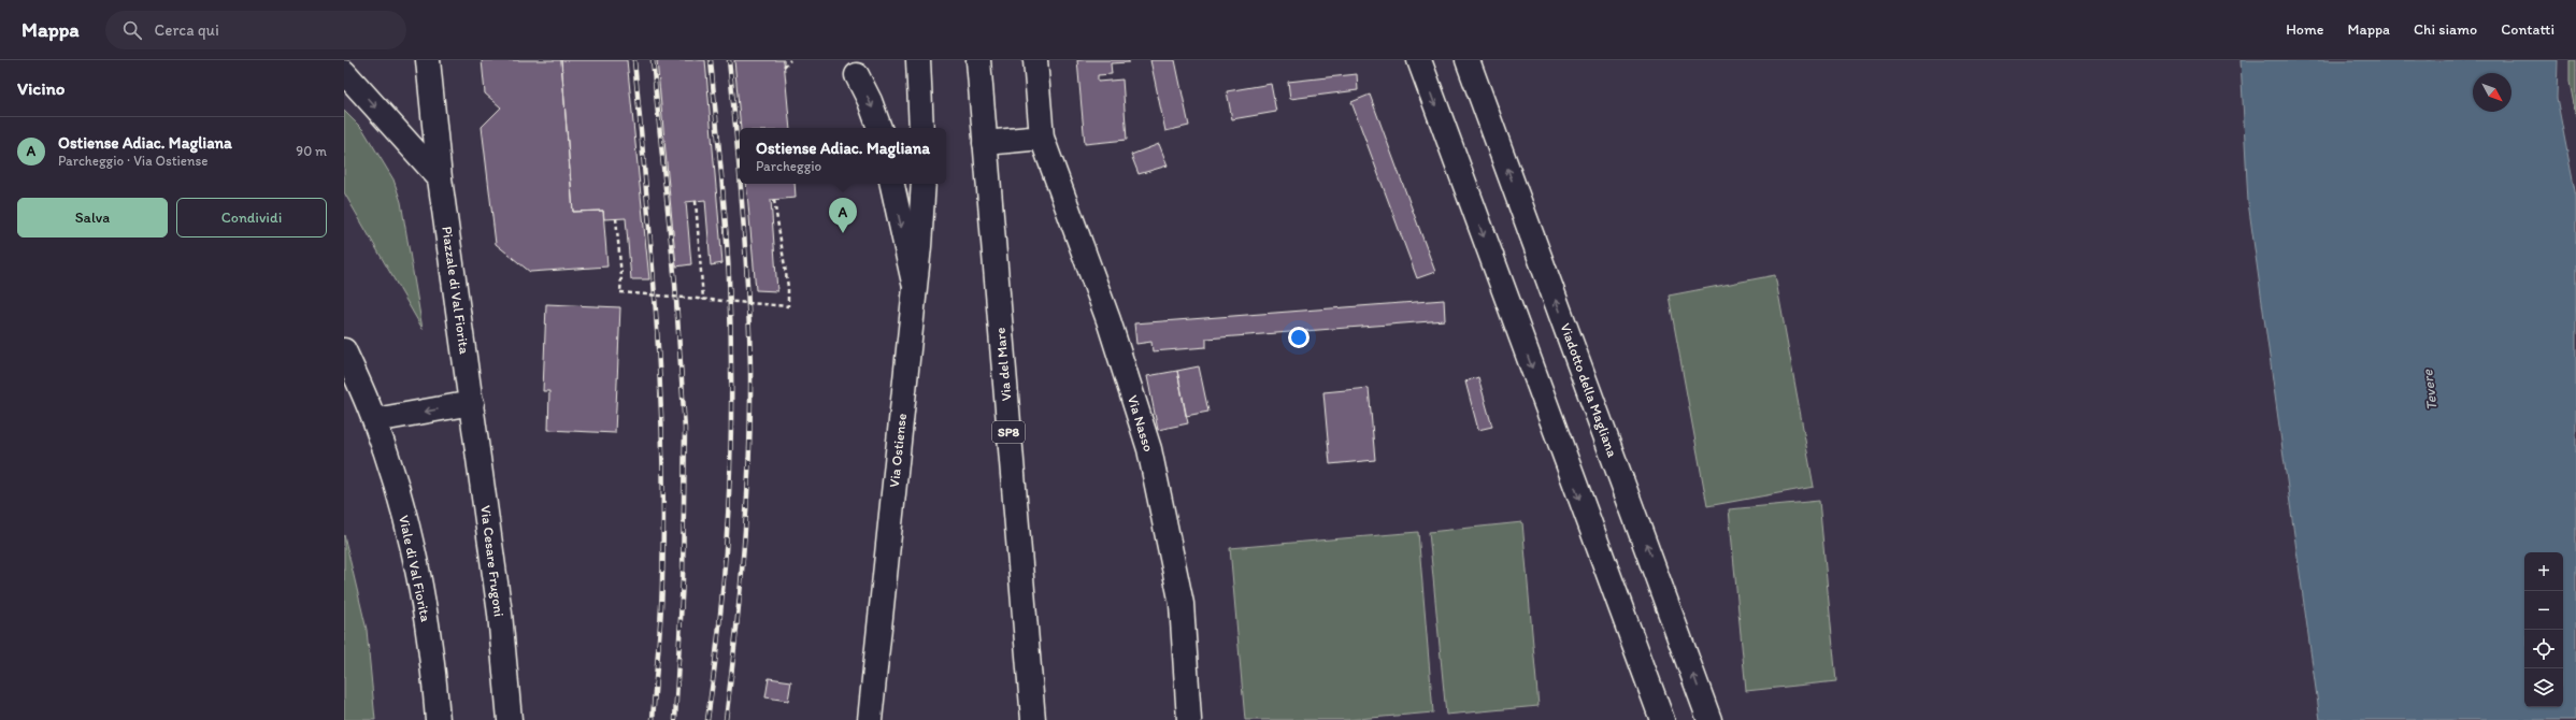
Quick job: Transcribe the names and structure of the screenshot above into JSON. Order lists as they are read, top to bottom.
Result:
{
  "streets": {
    "main road": [
      "Piazzale di Val Fiorita",
      "Via del Mare",
      "Viadotto della Magliana",
      "Via Nasso",
      "SP8",
      "Via Ostiense",
      "Via Cesare Frugoni",
      "Viale di Val Fiorita"
    ]
  },
  "crossings": [
    ["Piazzale di Val Fiorita", "Via Cesare Frugoni"]
  ],
  "water": ["Tevere"],
  "north": "bottom right",
  "page": {
    "header": "Mappa",
    "search": "Cerca qui",
    "nav": [
      "Home",
      "Mappa",
      "Chi siamo",
      "Contatti"
    ],
    "heading": "Vicino",
    "list": [
      {
        "mark": "A",
        "name": "Ostiense Adiac. Magliana",
        "note": "Parcheggio · Via Ostiense",
        "value": "90 m"
      }
    ],
    "popup": ["Ostiense Adiac. Magliana", "Parcheggio"],
    "buttons": ["Salva", "Condividi"],
    "pins": "A",
    "map_buttons": ["+", "−"]
  }
}
